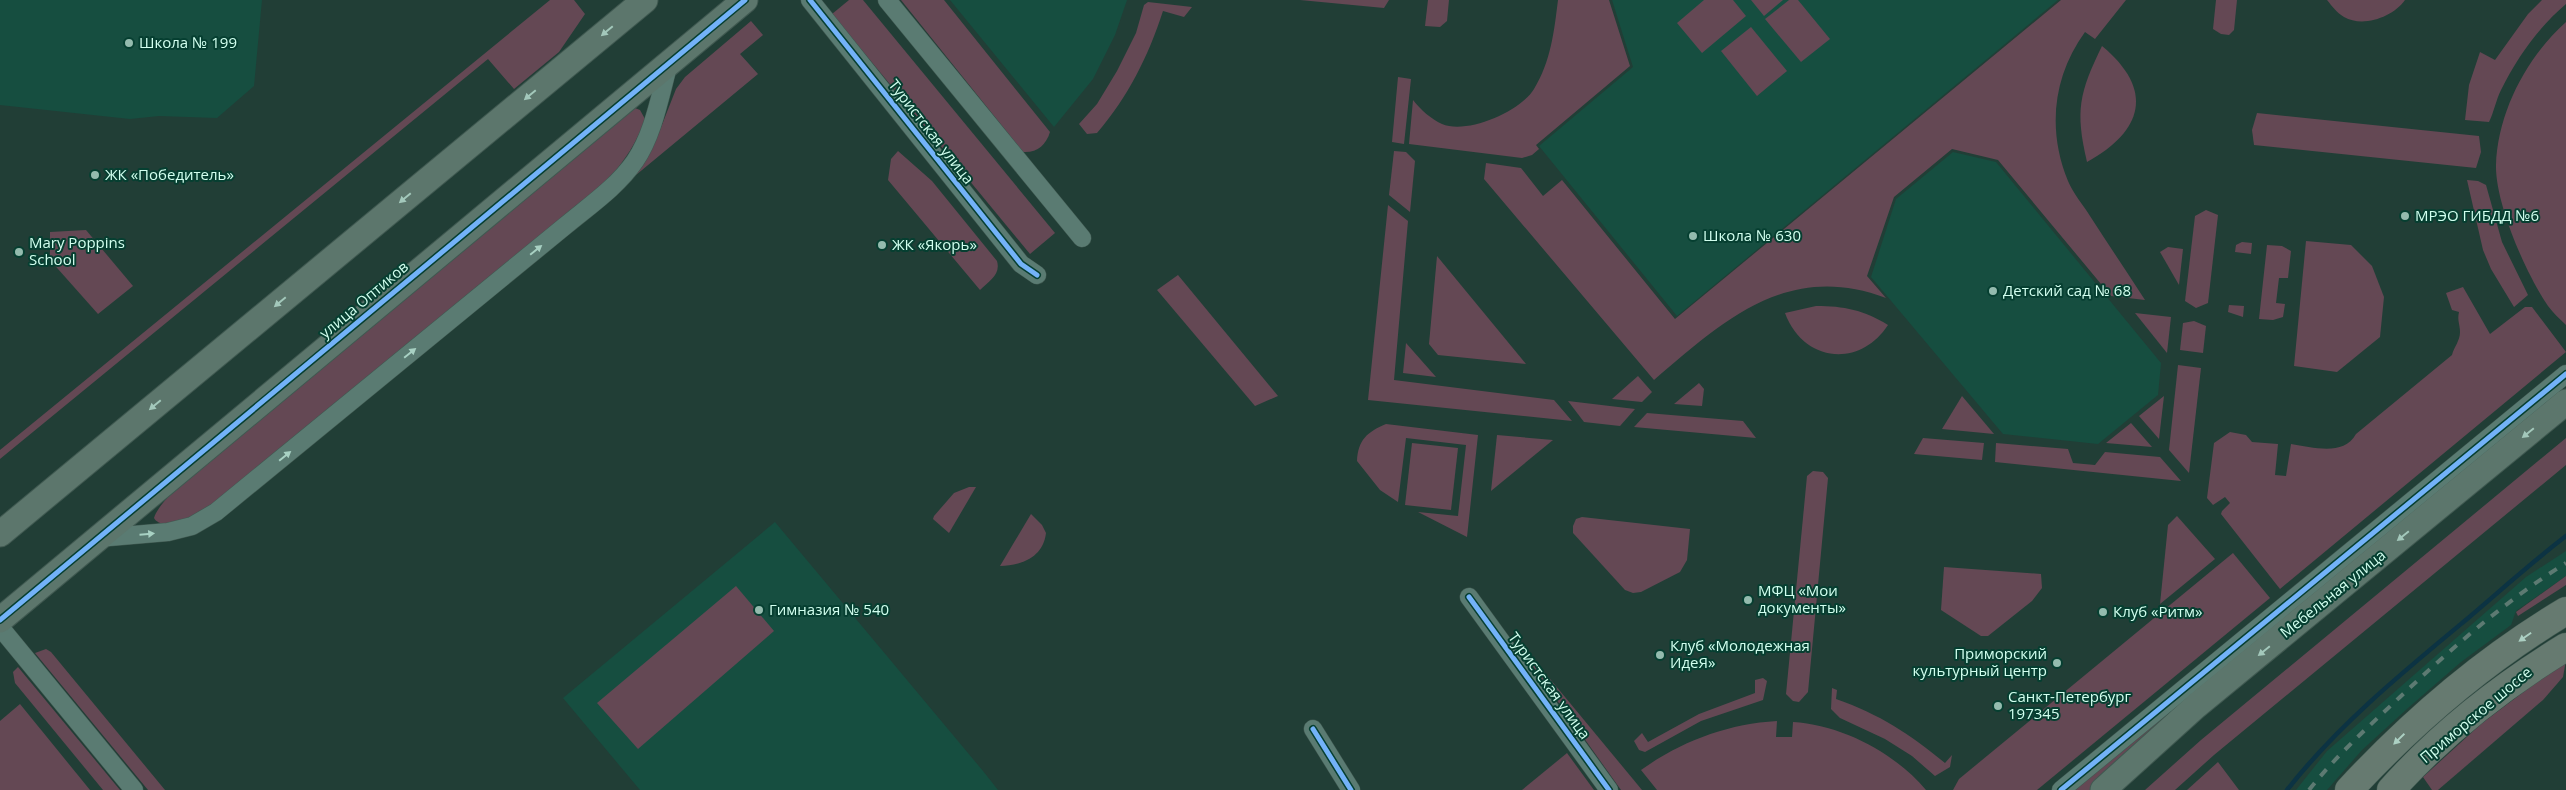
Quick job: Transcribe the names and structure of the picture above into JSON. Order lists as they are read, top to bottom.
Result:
{
  "streets": {
    "main road": ["Приморское шоссе"],
    "street": ["Туристская улица", "улица Оптиков", "Мебельная улица"]
  },
  "places": [
    "Школа № 199",
    "ЖК «Победитель»",
    "МРЭО ГИБДД №6",
    "Школа № 630",
    "ЖК «Якорь»",
    "Mary Poppins School",
    "Детский сад № 68",
    "МФЦ «Мои документы»",
    "Гимназия № 540",
    "Клуб «Ритм»",
    "Клуб «Молодежная ИдеЯ»",
    "Приморский культурный центр",
    "Санкт-Петербург 197345"
  ]
}
